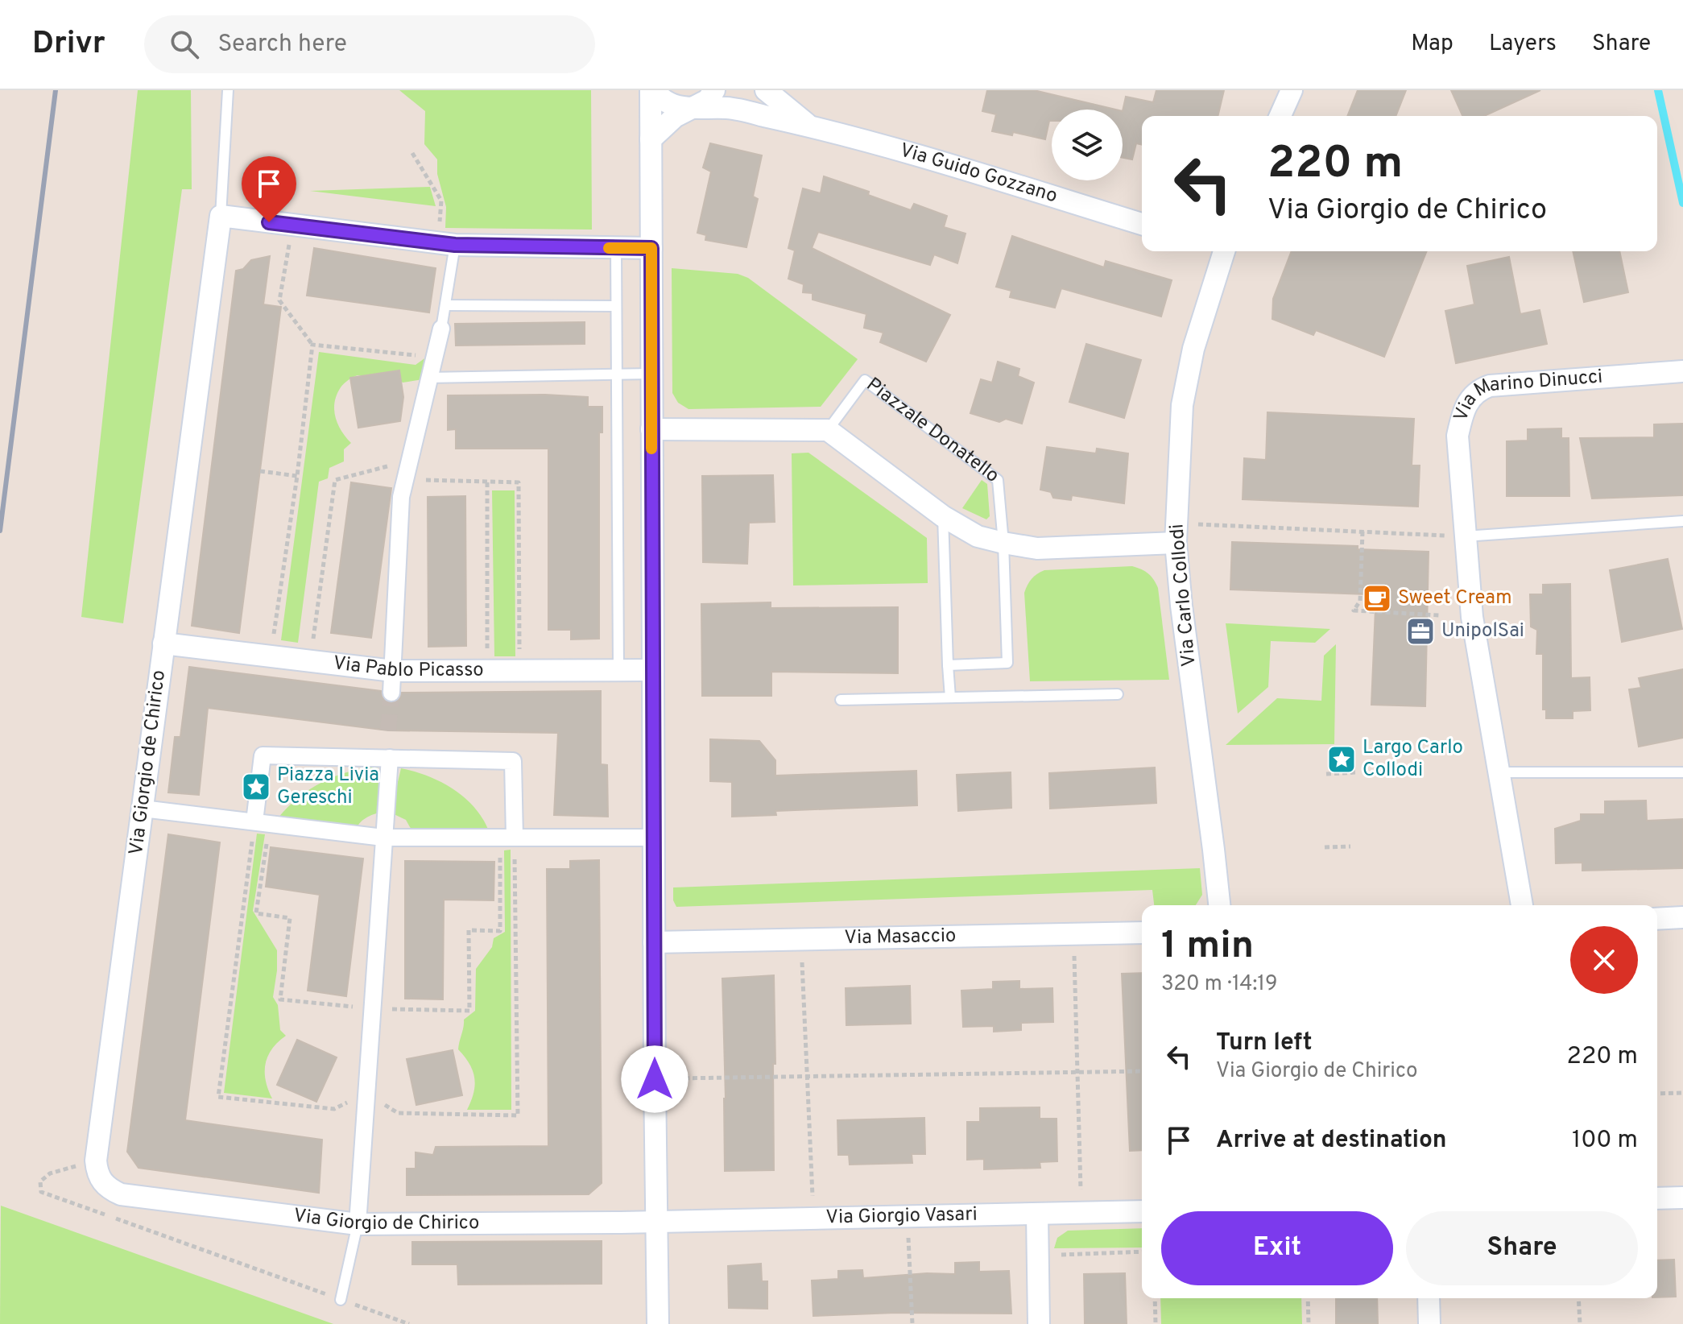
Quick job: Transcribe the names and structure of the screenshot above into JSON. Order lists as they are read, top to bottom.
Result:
{
  "streets": {
    "street": [
      "Via Guido Gozzano",
      "Via Marino Dinucci",
      "Via Carlo Collodi",
      "Via Pablo Picasso",
      "Via Giorgio de Chirico",
      "Via Masaccio",
      "Via Giorgio Vasari"
    ],
    "lane": ["Piazzale Donatello"]
  },
  "crossings": [
    ["Via Pablo Picasso", "Via Giorgio de Chirico"],
    ["Via Giorgio de Chirico", "Via Giorgio Vasari"]
  ],
  "places": {
    "cafe": ["Sweet Cream"],
    "office": ["UnipolSai"],
    "place": ["Largo Carlo Collodi", "Piazza Livia Gereschi"]
  },
  "page": {
    "header": "Drivr",
    "search": "Search here",
    "nav": ["Map", "Layers", "Share"],
    "turn": ["220 m", "Via Giorgio de Chirico"],
    "heading": ["1 min", "320 m · 14:19"],
    "list": [
      {
        "name": "Turn left",
        "note": "Via Giorgio de Chirico",
        "value": "220 m"
      },
      {
        "name": "Arrive at destination",
        "value": "100 m"
      }
    ],
    "buttons": ["Exit", "Share"]
  }
}
